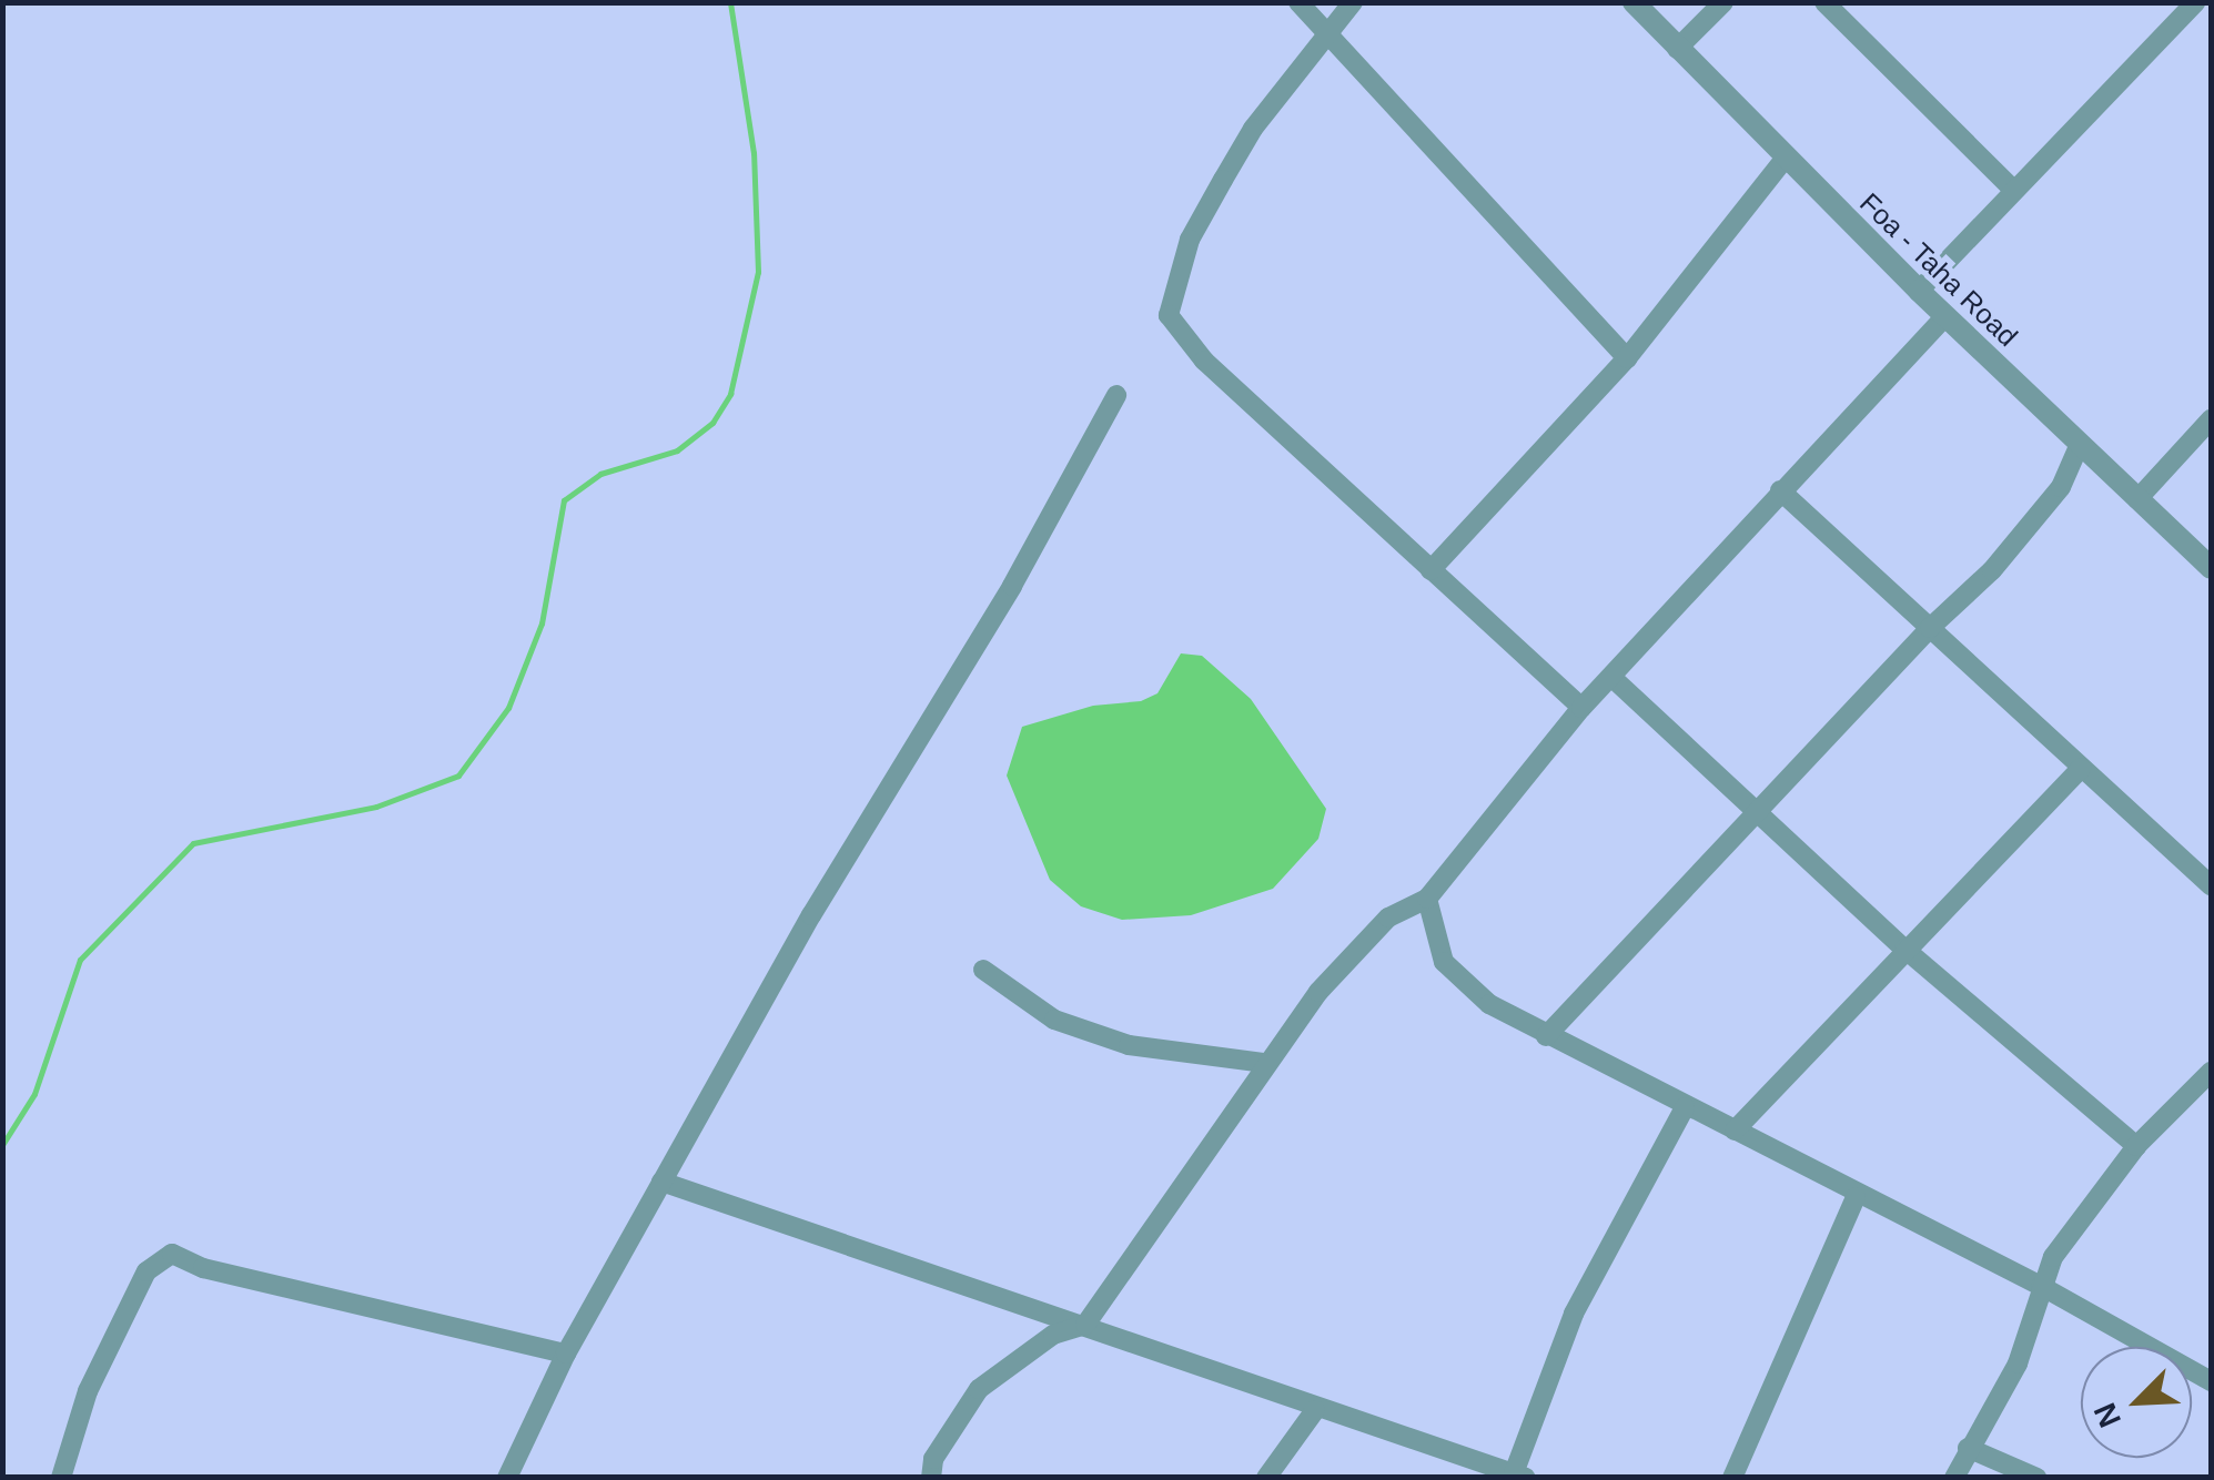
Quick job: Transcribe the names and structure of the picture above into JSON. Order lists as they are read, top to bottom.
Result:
{
  "streets": {
    "street": ["Foa - Taha Road"]
  },
  "north": "bottom left"
}
